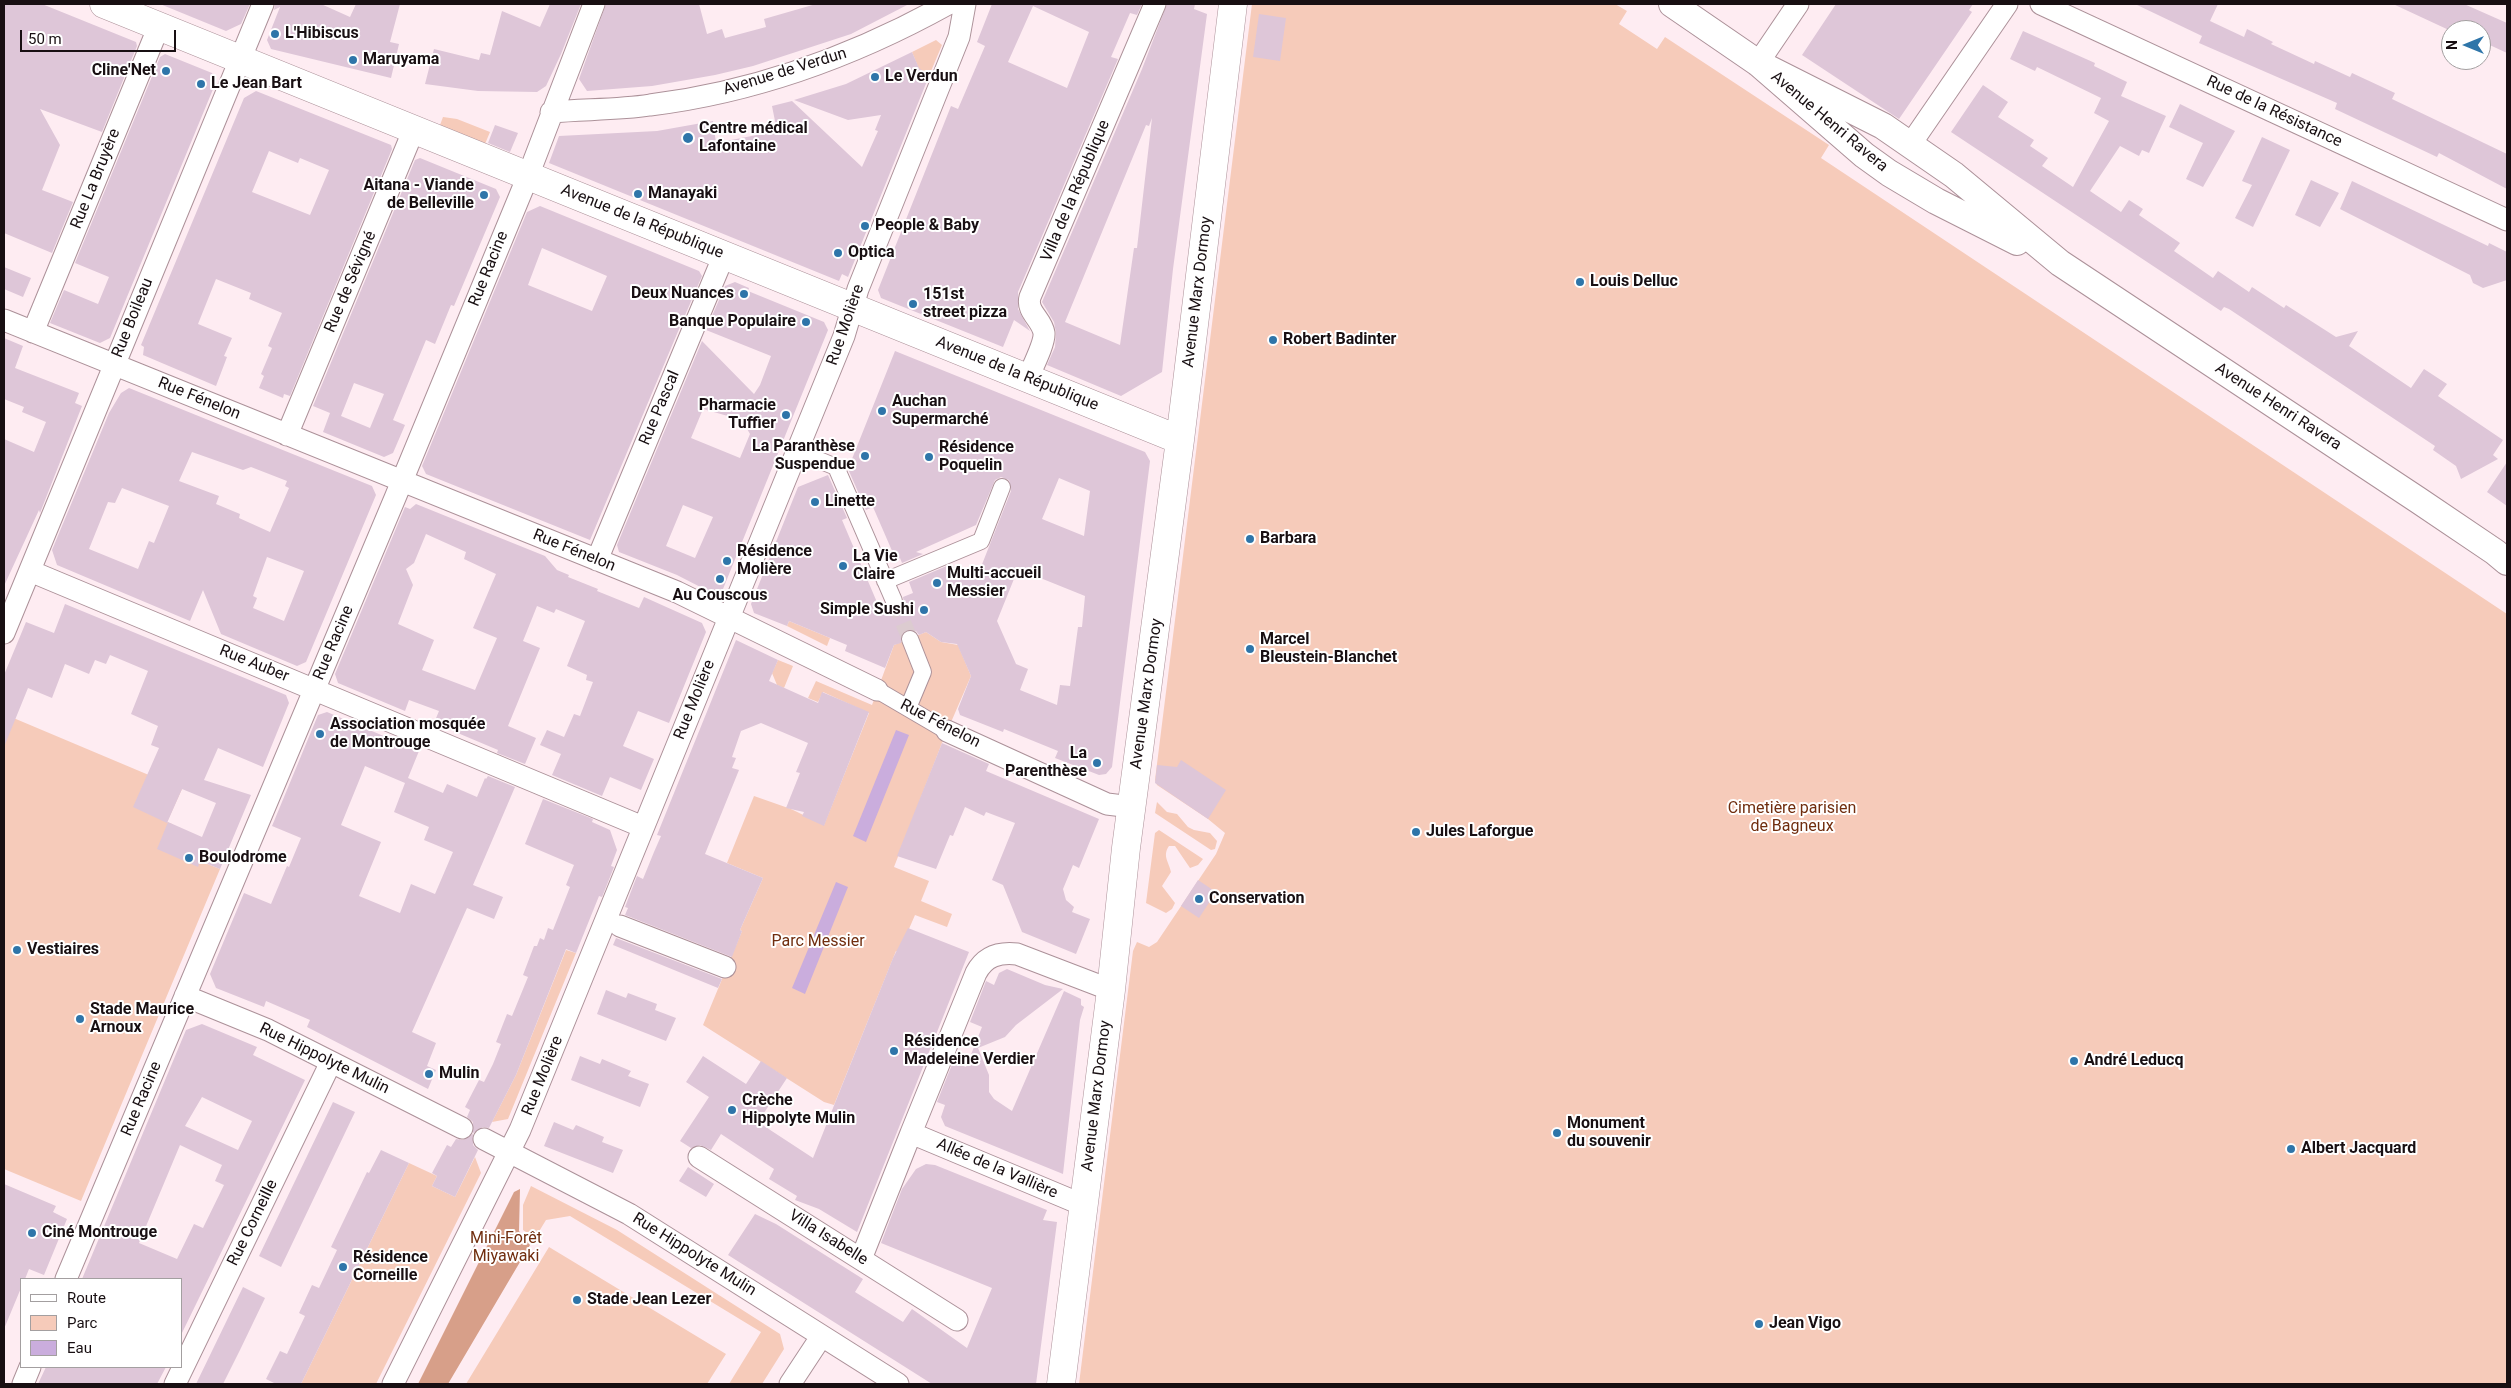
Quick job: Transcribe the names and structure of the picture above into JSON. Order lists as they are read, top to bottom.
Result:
{
  "streets": {
    "main road": ["Avenue de la République", "Avenue Marx Dormoy"],
    "street": [
      "Avenue de Verdun",
      "Rue de la Résistance",
      "Avenue Henri Ravera",
      "Rue La Bruyère",
      "Villa de la République",
      "Rue Racine",
      "Rue de Sévigné",
      "Rue Boileau",
      "Rue Molière",
      "Rue Fénelon",
      "Rue Pascal",
      "Rue Auber",
      "Rue Hippolyte Mulin",
      "Allée de la Vallière",
      "Rue Corneille",
      "Villa Isabelle"
    ]
  },
  "crossings": [
    ["Avenue de Verdun", "Rue Racine"],
    ["Rue La Bruyère", "Avenue de la République"],
    ["Rue La Bruyère", "Rue Fénelon"],
    ["Villa de la République", "Avenue de la République"],
    ["Avenue de la République", "Rue Racine"],
    ["Avenue de la République", "Rue de Sévigné"],
    ["Avenue de la République", "Avenue Marx Dormoy"],
    ["Avenue de la République", "Rue Boileau"],
    ["Avenue de la République", "Rue Molière"],
    ["Avenue de la République", "Rue Pascal"],
    ["Rue Racine", "Rue Fénelon"],
    ["Rue Racine", "Rue Auber"],
    ["Rue Racine", "Rue Hippolyte Mulin"],
    ["Rue de Sévigné", "Rue Fénelon"],
    ["Avenue Marx Dormoy", "Rue Fénelon"],
    ["Avenue Marx Dormoy", "Allée de la Vallière"],
    ["Rue Boileau", "Rue Fénelon"],
    ["Rue Boileau", "Rue Auber"],
    ["Rue Molière", "Rue Fénelon"],
    ["Rue Molière", "Rue Auber"],
    ["Rue Molière", "Rue Hippolyte Mulin"],
    ["Rue Fénelon", "Rue Pascal"],
    ["Rue Hippolyte Mulin", "Rue Corneille"]
  ],
  "parks": ["Cimetière parisien de Bagneux", "Parc Messier", "Mini-Forêt Miyawaki"],
  "places": [
    "L'Hibiscus",
    "Maruyama",
    "Cline'Net",
    "Le Verdun",
    "Le Jean Bart",
    "Centre médical Lafontaine",
    "Manayaki",
    "Aitana - Viande de Belleville",
    "People & Baby",
    "Optica",
    "Louis Delluc",
    "Deux Nuances",
    "151st street pizza",
    "Banque Populaire",
    "Robert Badinter",
    "Auchan Supermarché",
    "Pharmacie Tuffier",
    "La Paranthèse Suspendue",
    "Résidence Poquelin",
    "Linette",
    "Barbara",
    "Résidence Molière",
    "La Vie Claire",
    "Au Couscous",
    "Multi-accueil Messier",
    "Simple Sushi",
    "Marcel Bleustein-Blanchet",
    "Association mosquée de Montrouge",
    "La Parenthèse",
    "Jules Laforgue",
    "Boulodrome",
    "Conservation",
    "Vestiaires",
    "Stade Maurice Arnoux",
    "Résidence Madeleine Verdier",
    "André Leducq",
    "Mulin",
    "Crèche Hippolyte Mulin",
    "Monument du souvenir",
    "Albert Jacquard",
    "Ciné Montrouge",
    "Résidence Corneille",
    "Stade Jean Lezer",
    "Jean Vigo"
  ],
  "legend": ["Route", "Parc", "Eau"],
  "scale_bar": "50 m",
  "north": "left"
}
